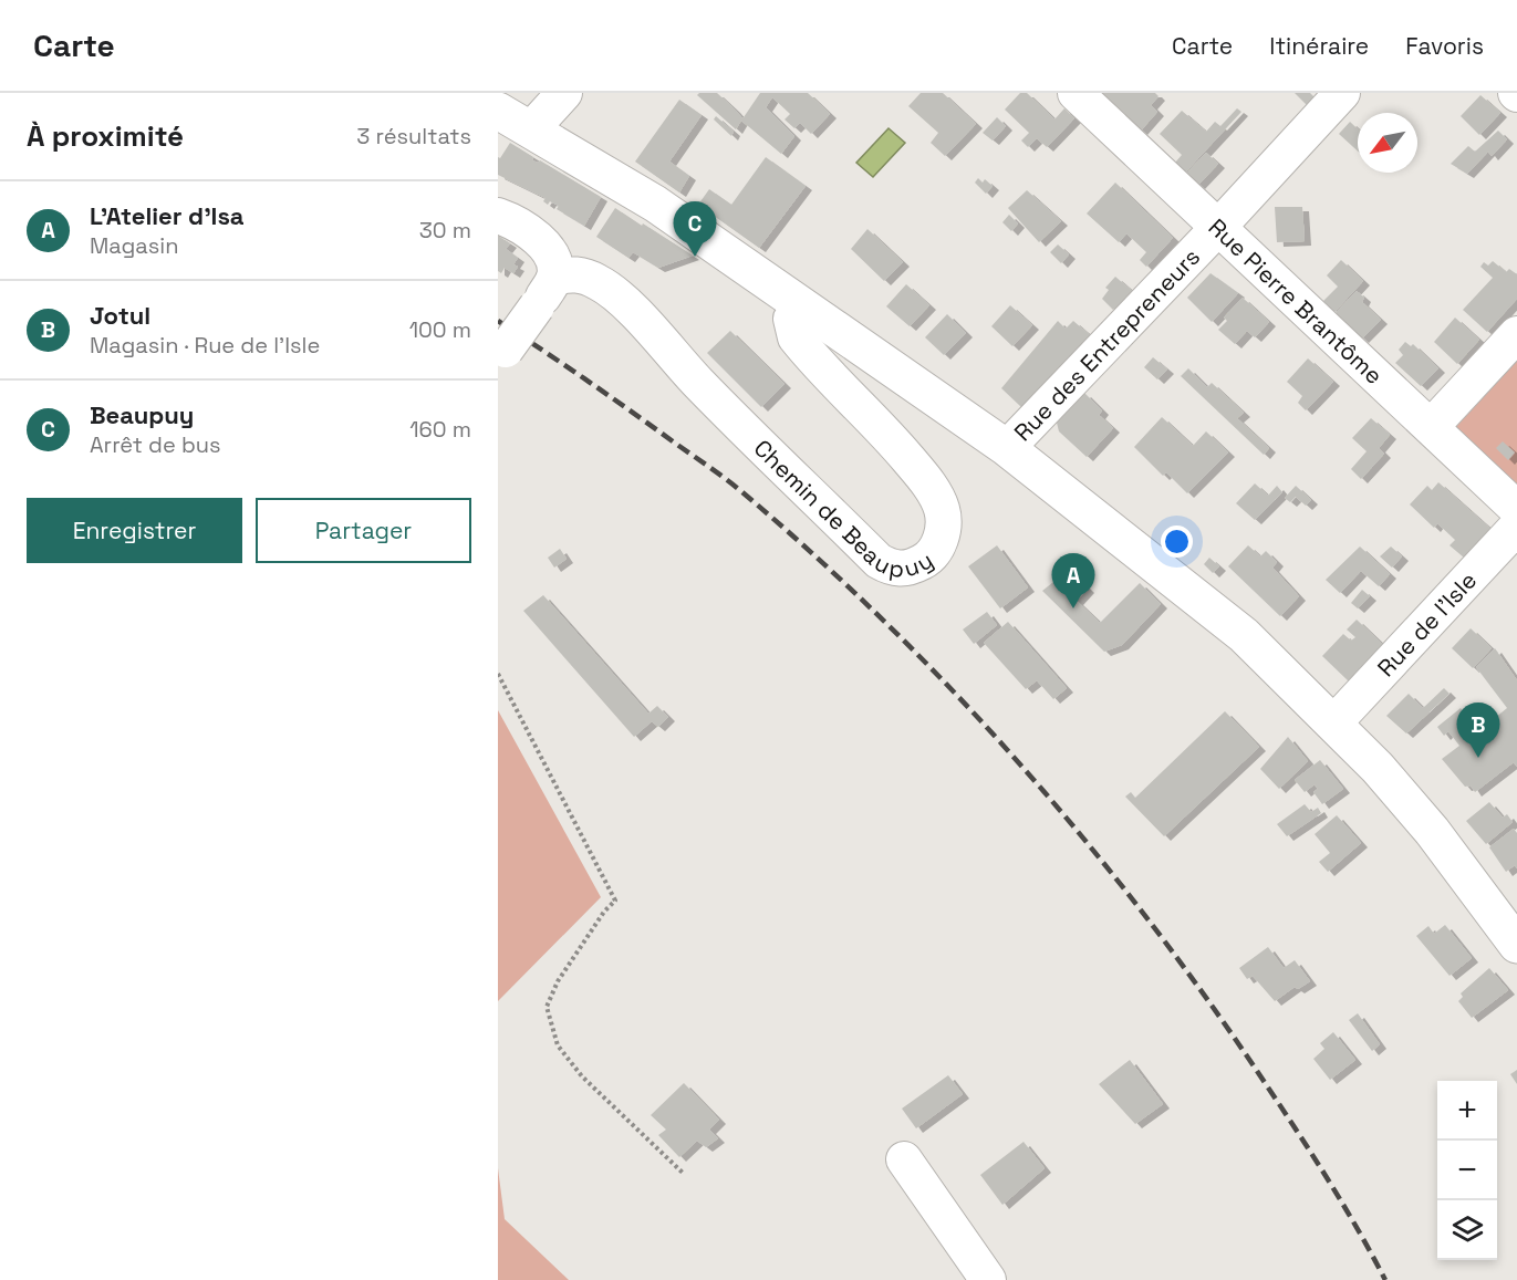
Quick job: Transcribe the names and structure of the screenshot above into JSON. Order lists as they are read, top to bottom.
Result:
{
  "streets": {
    "street": [
      "Rue Pierre Brantôme",
      "Rue des Entrepreneurs",
      "Chemin de Beaupuy",
      "Rue de l'Isle"
    ]
  },
  "crossings": [
    ["Rue Pierre Brantôme", "Rue des Entrepreneurs"]
  ],
  "north": "bottom left",
  "page": {
    "header": "Carte",
    "nav": ["Carte", "Itinéraire", "Favoris"],
    "heading": ["À proximité", "3 résultats"],
    "list": [
      {
        "mark": "A",
        "name": "L'Atelier d'Isa",
        "note": "Magasin",
        "value": "30 m"
      },
      {
        "mark": "B",
        "name": "Jotul",
        "note": "Magasin · Rue de l'Isle",
        "value": "100 m"
      },
      {
        "mark": "C",
        "name": "Beaupuy",
        "note": "Arrêt de bus",
        "value": "160 m"
      }
    ],
    "pins": ["C", "A", "B"],
    "buttons": ["Enregistrer", "Partager"],
    "map_buttons": ["+", "−"]
  }
}
